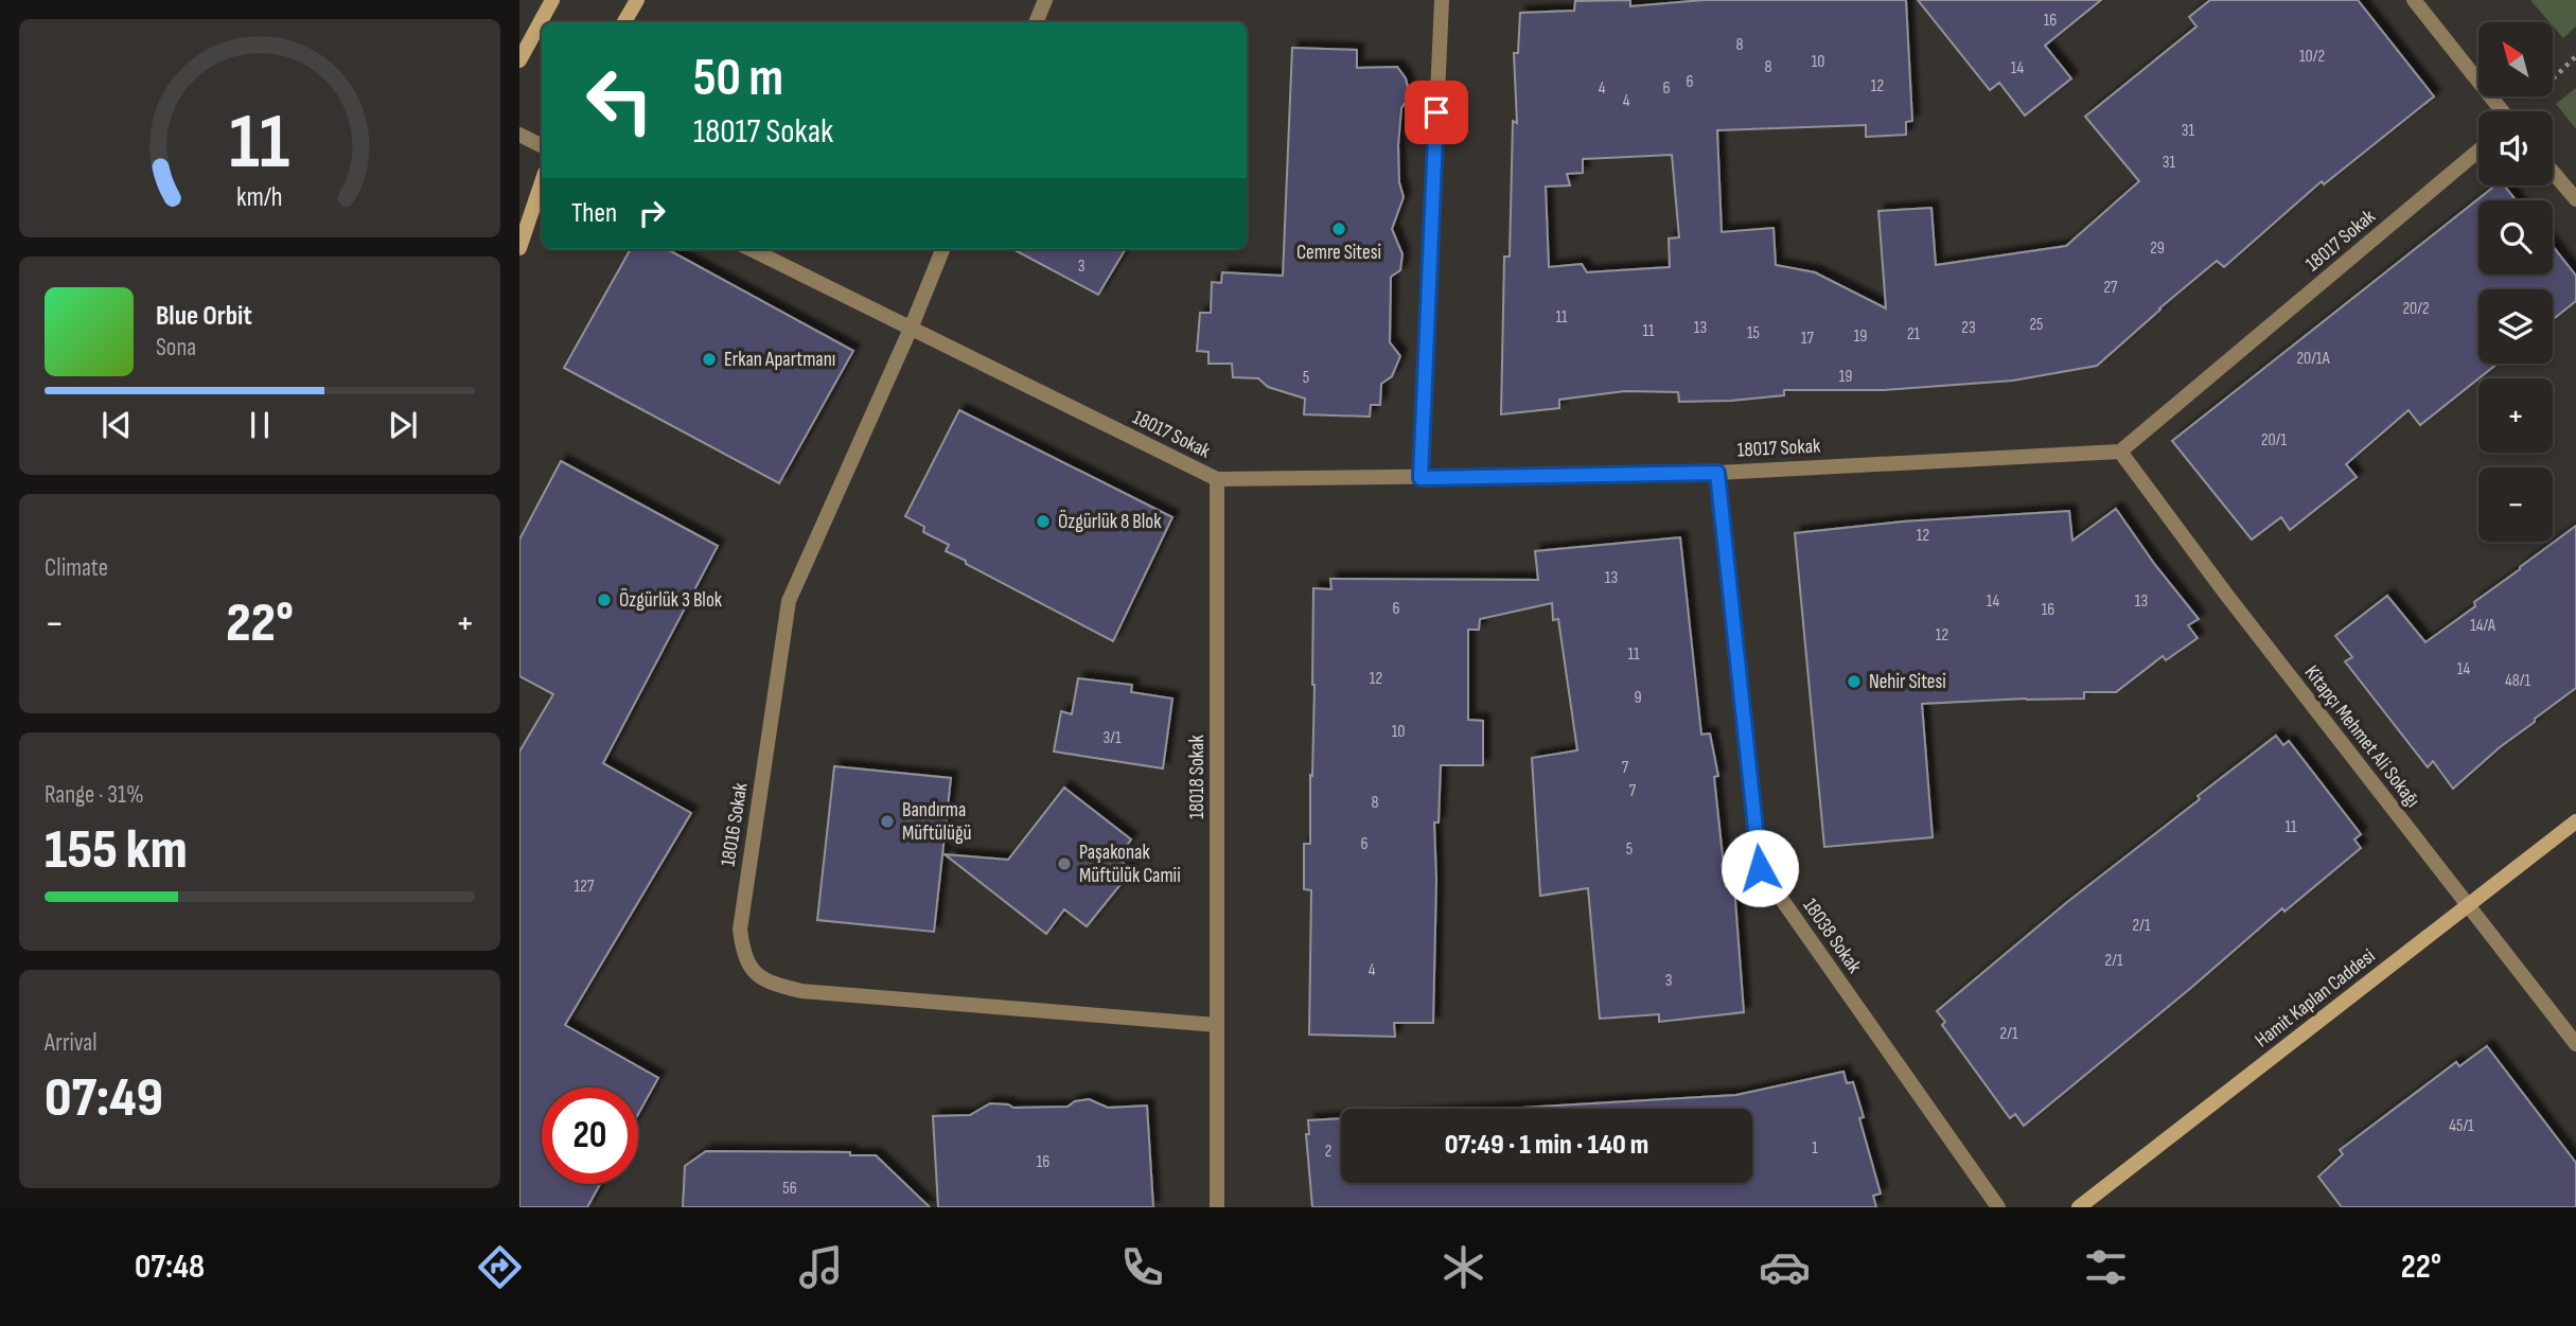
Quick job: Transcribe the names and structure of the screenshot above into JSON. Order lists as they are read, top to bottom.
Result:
{
  "streets": {
    "main road": ["Hamit Kaplan Caddesi"],
    "street": [
      "18017 Sokak",
      "Kitapçı Mehmet Ali Sokağı",
      "18018 Sokak",
      "18016 Sokak",
      "18038 Sokak"
    ]
  },
  "crossings": [
    ["18017 Sokak", "Kitapçı Mehmet Ali Sokağı"],
    ["18017 Sokak", "18018 Sokak"],
    ["18017 Sokak", "18016 Sokak"],
    ["18017 Sokak", "18038 Sokak"],
    ["Kitapçı Mehmet Ali Sokağı", "Hamit Kaplan Caddesi"],
    ["18018 Sokak", "18016 Sokak"]
  ],
  "places": [
    "Cemre Sitesi",
    "Erkan Apartmanı",
    "Özgürlük 8 Blok",
    "Özgürlük 3 Blok",
    "Nehir Sitesi",
    "Bandırma Müftülüğü",
    "Paşakonak Müftülük Camii"
  ],
  "house_numbers": [
    "16",
    "8",
    "10/2",
    "10",
    "8",
    "14",
    "6",
    "12",
    "4",
    "6",
    "4",
    "31",
    "31",
    "29",
    "3",
    "27",
    "20/2",
    "11",
    "25",
    "13",
    "23",
    "11",
    "15",
    "21",
    "19",
    "17",
    "20/1A",
    "19",
    "5",
    "20/1",
    "12",
    "13",
    "14",
    "13",
    "6",
    "16",
    "14/A",
    "12",
    "11",
    "14",
    "12",
    "48/1",
    "9",
    "10",
    "3/1",
    "7",
    "7",
    "8",
    "11",
    "6",
    "5",
    "127",
    "2/1",
    "2/1",
    "4",
    "3",
    "2/1",
    "45/1",
    "1",
    "2",
    "16",
    "56"
  ],
  "north": "top left",
  "page": {
    "map_buttons": ["+", "−"],
    "turn": ["50 m", "18017 Sokak"],
    "then": "Then",
    "song": ["Blue Orbit", "Sona"],
    "tile": [
      "Climate",
      ["Range · 31%", "155 km"],
      ["Arrival", "07:49"]
    ],
    "heat": ["−", "22°", "+"],
    "limit": "20",
    "trip": "07:49 · 1 min · 140 m",
    "tabs": ["07:48", "22°"],
    "gauge": ["11", "km/h"]
  }
}
